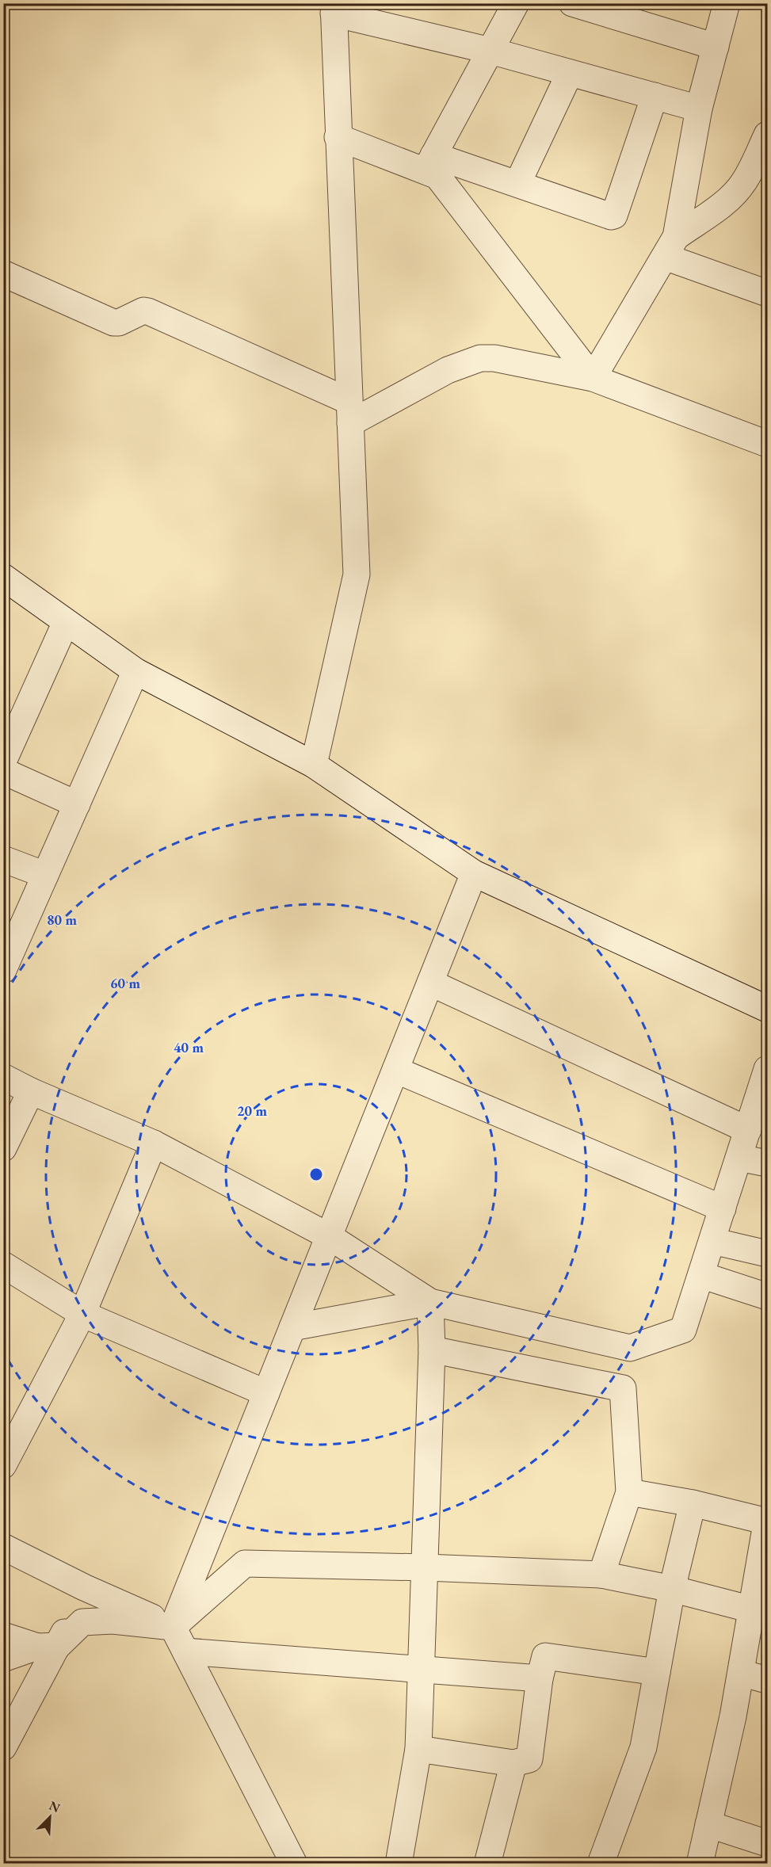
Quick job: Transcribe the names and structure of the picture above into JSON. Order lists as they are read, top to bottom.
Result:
{
  "north": "top right",
  "rings": [
    "80 m",
    "60 m",
    "40 m",
    "20 m"
  ]
}
